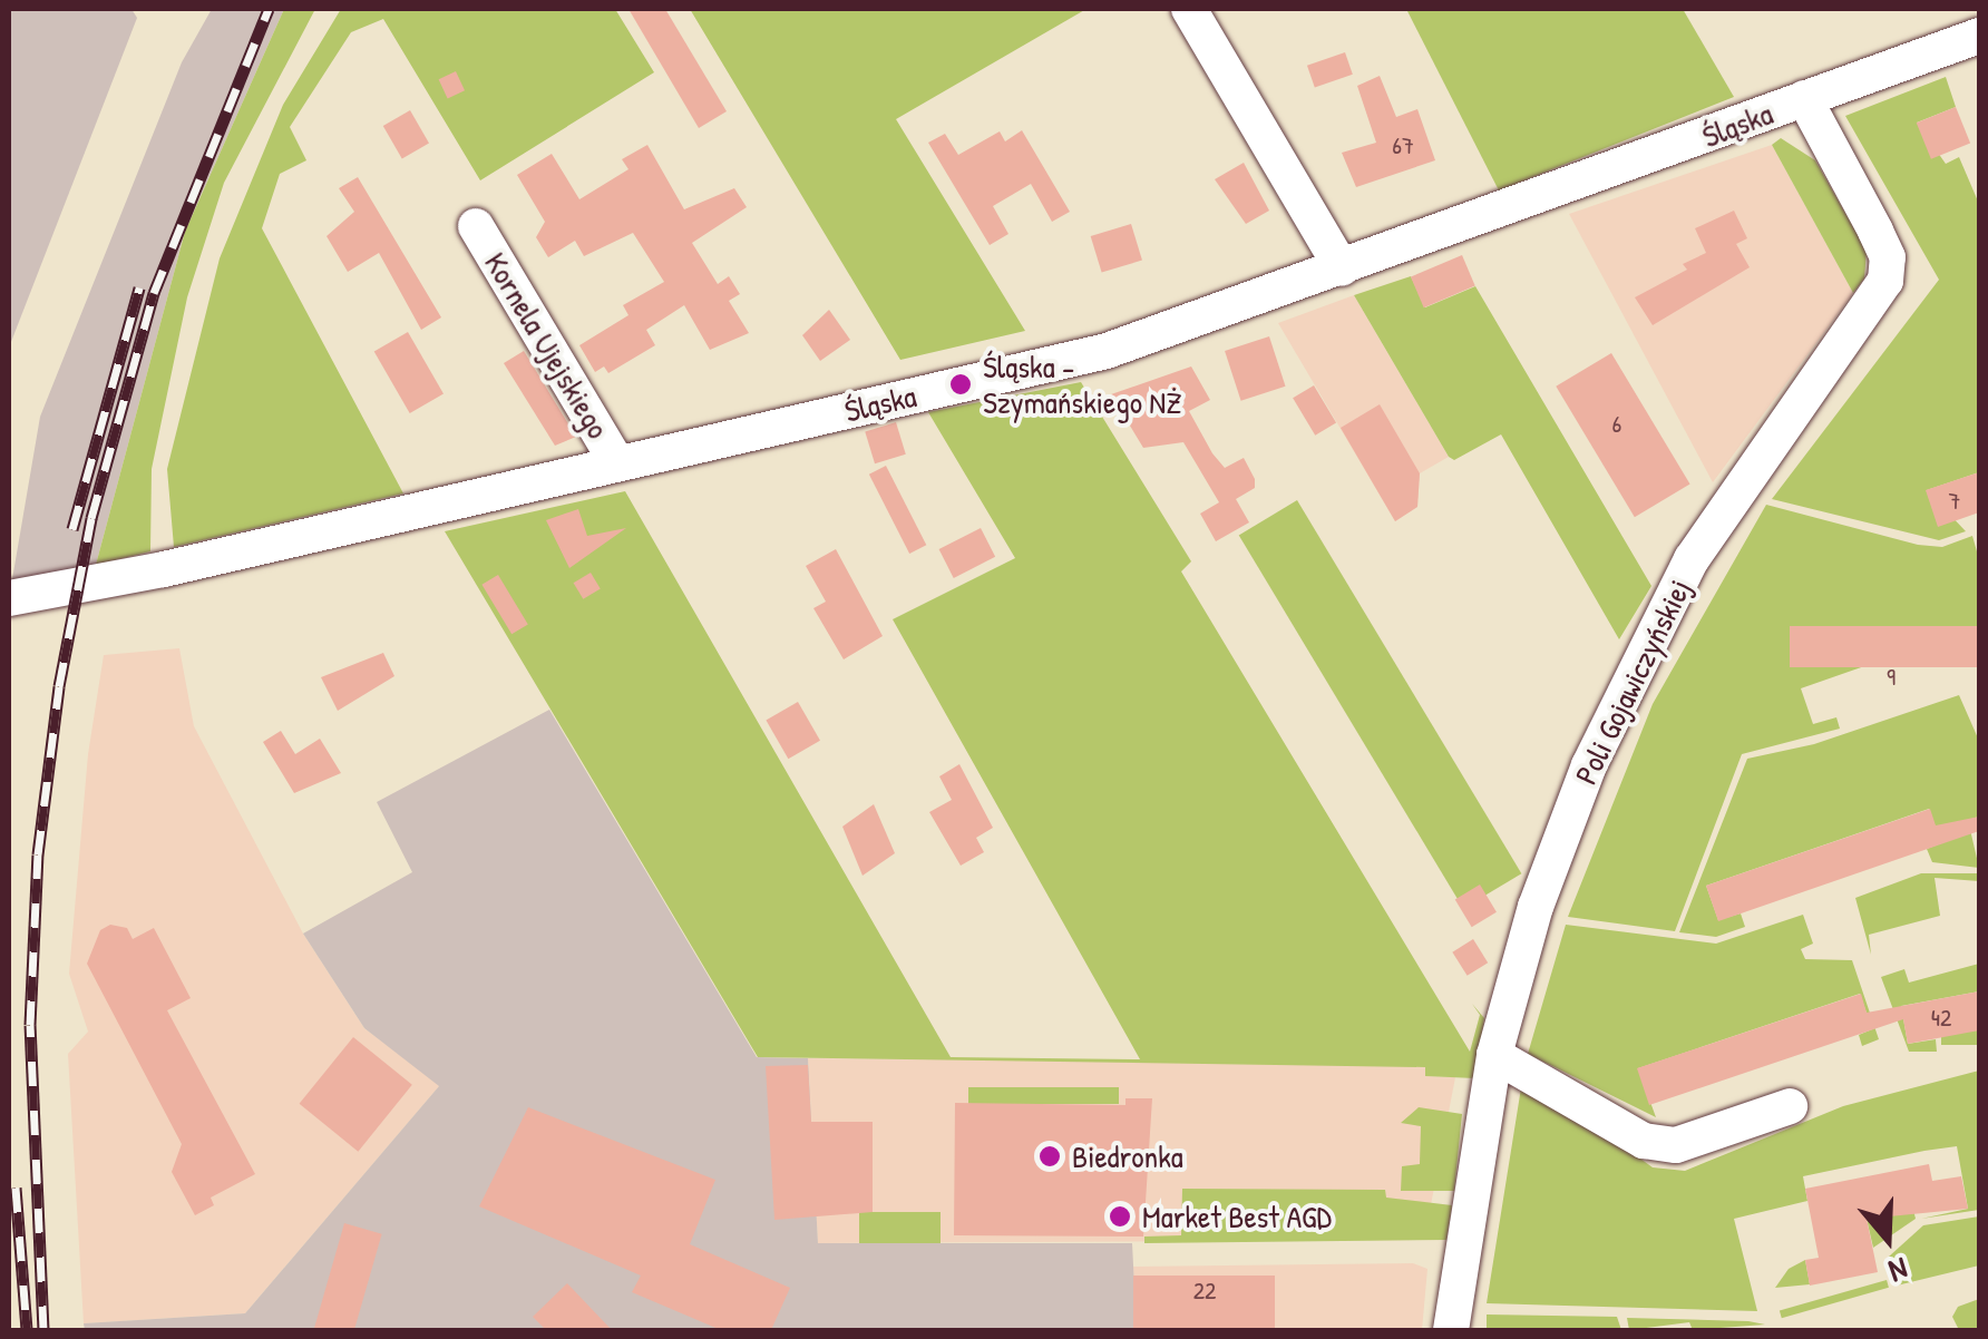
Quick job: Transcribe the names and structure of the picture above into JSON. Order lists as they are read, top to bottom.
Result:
{
  "streets": {
    "street": ["Śląska", "Kornela Ujejskiego", "Poli Gojawiczyńskiej"]
  },
  "crossings": [
    ["Śląska", "Kornela Ujejskiego"],
    ["Śląska", "Poli Gojawiczyńskiej"]
  ],
  "places": ["Śląska - Szymańskiego NŻ", "Biedronka", "Market Best AGD"],
  "house_numbers": [
    "67",
    "6",
    "7",
    "9",
    "42",
    "22"
  ],
  "north": "bottom"
}
